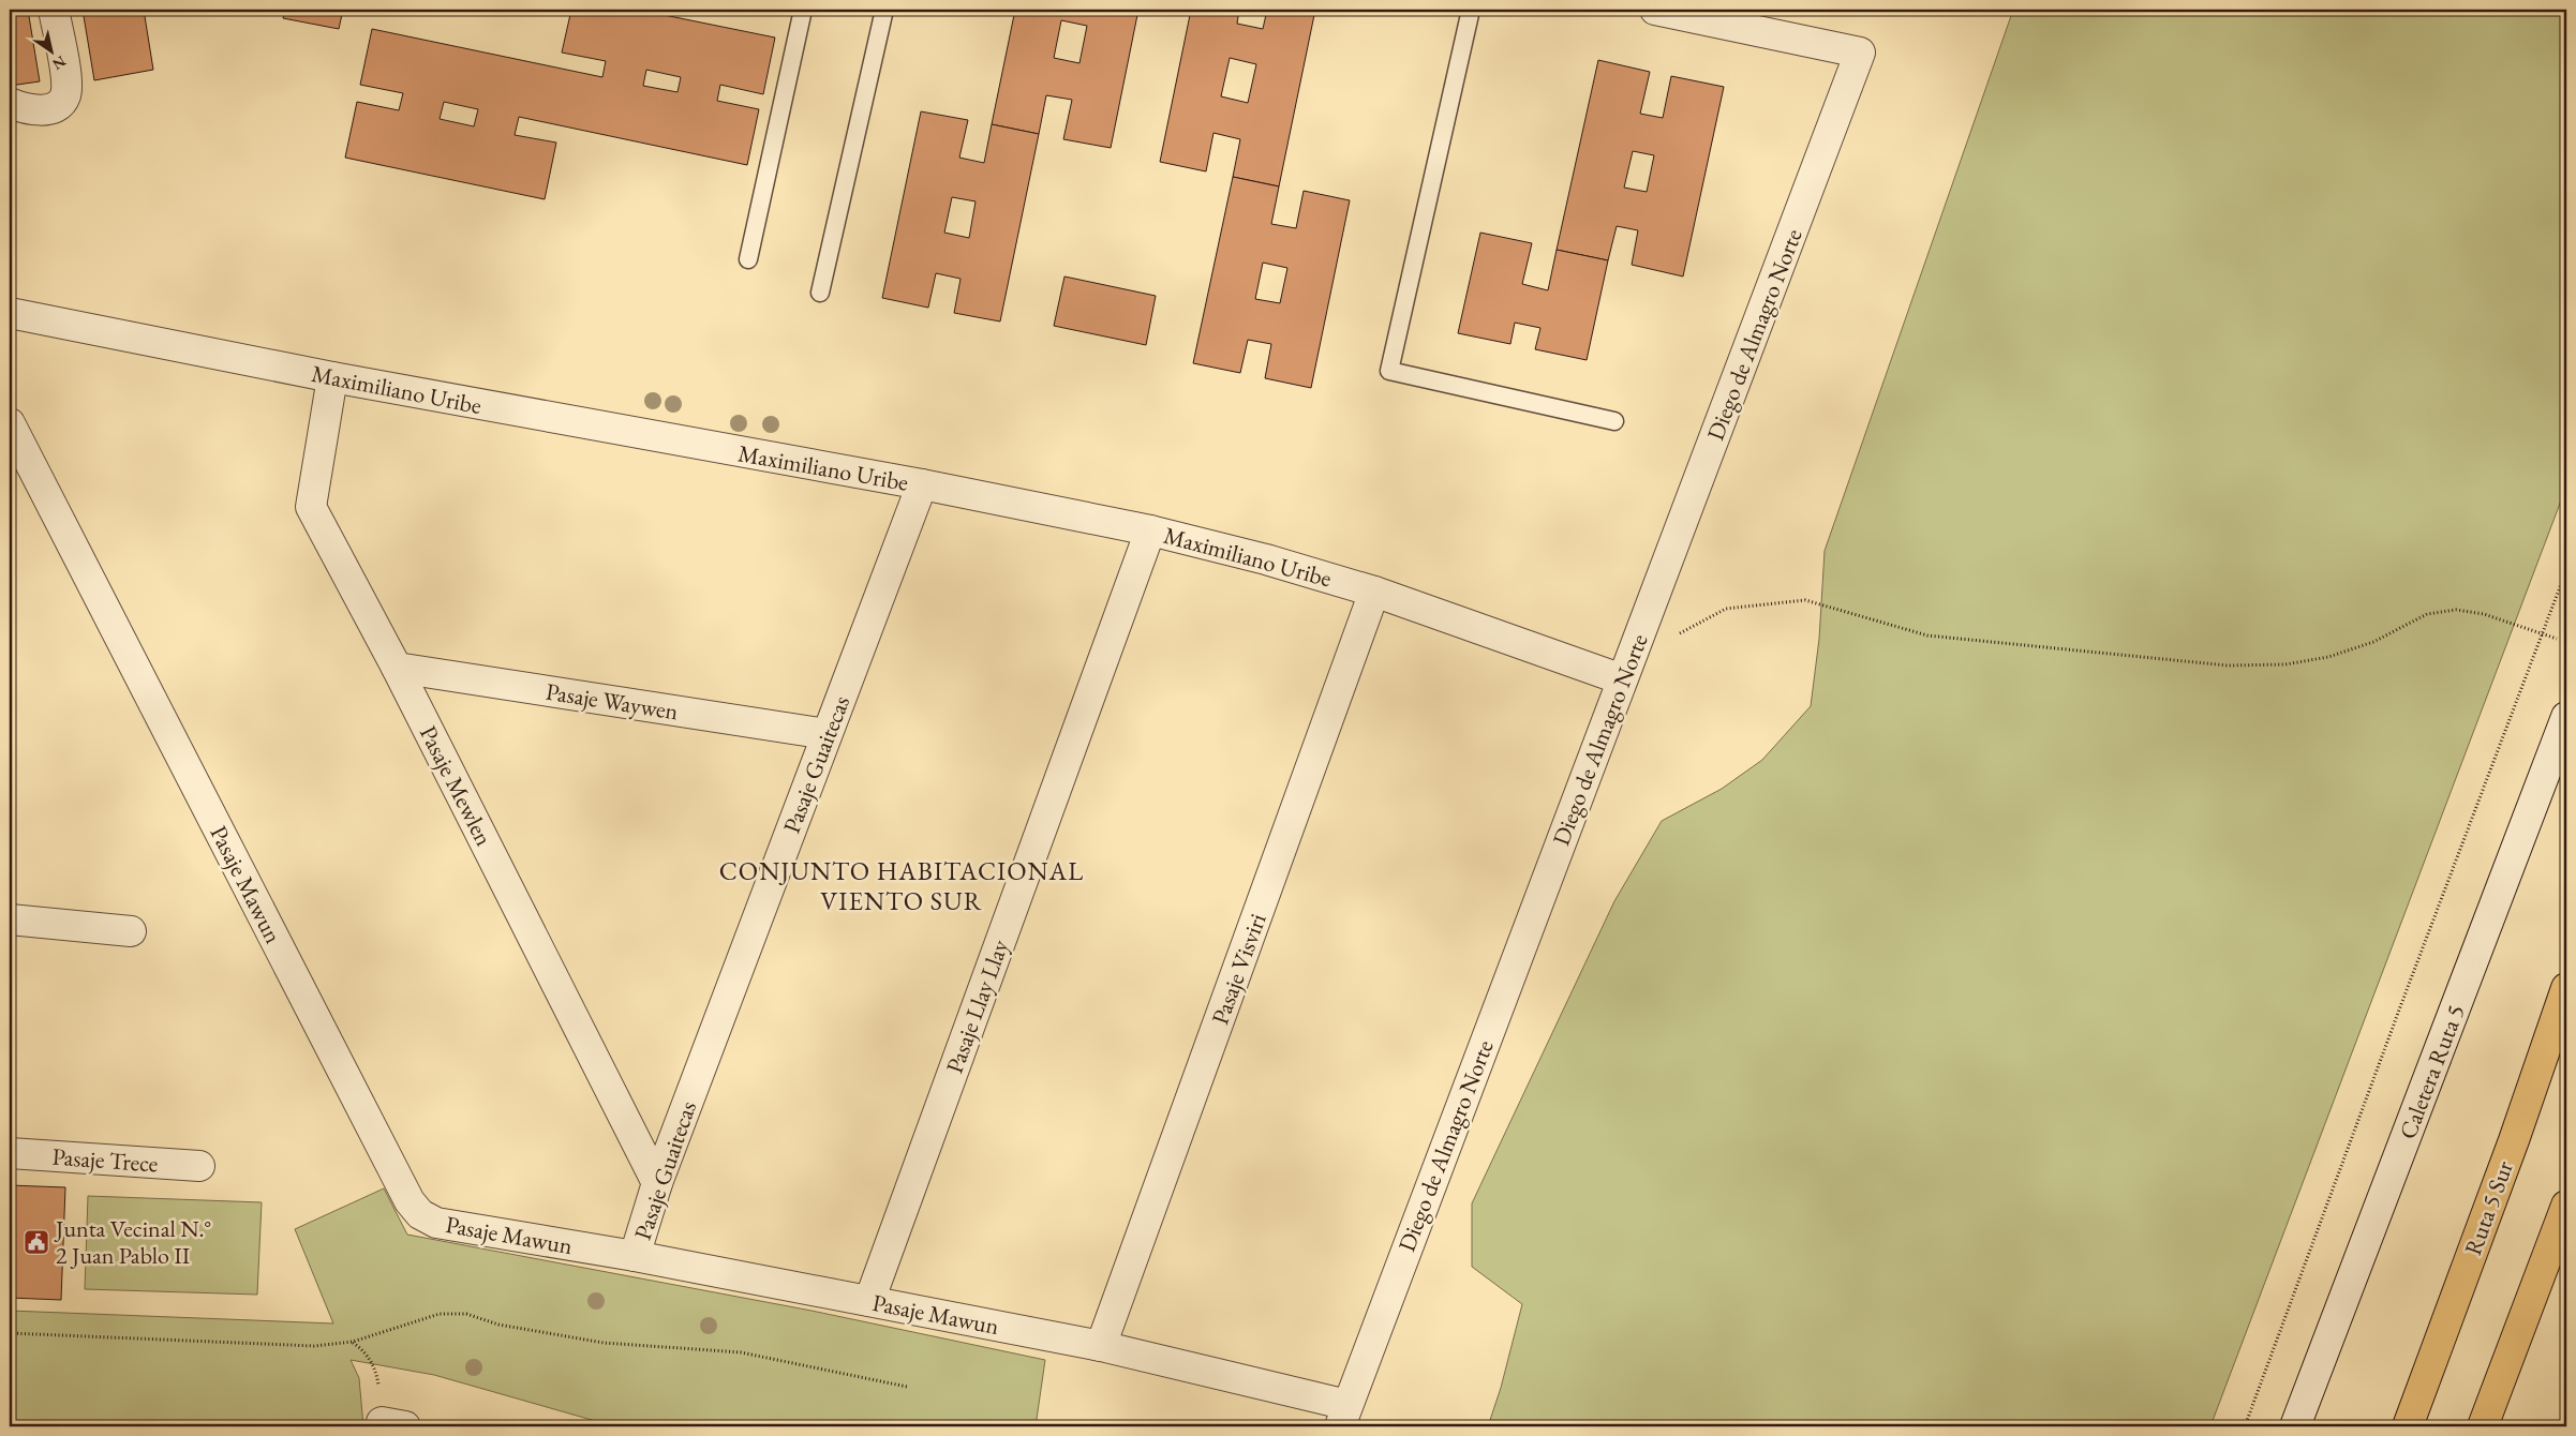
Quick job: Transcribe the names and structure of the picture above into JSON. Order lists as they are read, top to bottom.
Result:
{
  "streets": {
    "highway": ["Ruta 5 Sur"],
    "street": [
      "Diego de Almagro Norte",
      "Maximiliano Uribe",
      "Pasaje Waywen",
      "Pasaje Guaitecas",
      "Pasaje Mewlen",
      "Pasaje Mawun",
      "Pasaje Visviri",
      "Pasaje Llay Llay",
      "Caletera Ruta 5",
      "Pasaje Trece"
    ]
  },
  "crossings": [
    ["Diego de Almagro Norte", "Maximiliano Uribe"],
    ["Diego de Almagro Norte", "Pasaje Mawun"],
    ["Maximiliano Uribe", "Pasaje Guaitecas"],
    ["Maximiliano Uribe", "Pasaje Mewlen"],
    ["Maximiliano Uribe", "Pasaje Visviri"],
    ["Maximiliano Uribe", "Pasaje Llay Llay"],
    ["Pasaje Waywen", "Pasaje Guaitecas"],
    ["Pasaje Waywen", "Pasaje Mewlen"],
    ["Pasaje Guaitecas", "Pasaje Mewlen"],
    ["Pasaje Guaitecas", "Pasaje Mawun"],
    ["Pasaje Mawun", "Pasaje Visviri"],
    ["Pasaje Mawun", "Pasaje Llay Llay"]
  ],
  "districts": ["CONJUNTO HABITACIONAL VIENTO SUR"],
  "places": {
    "public building": ["Junta Vecinal N.° 2 Juan Pablo II"]
  },
  "north": "bottom right"
}
